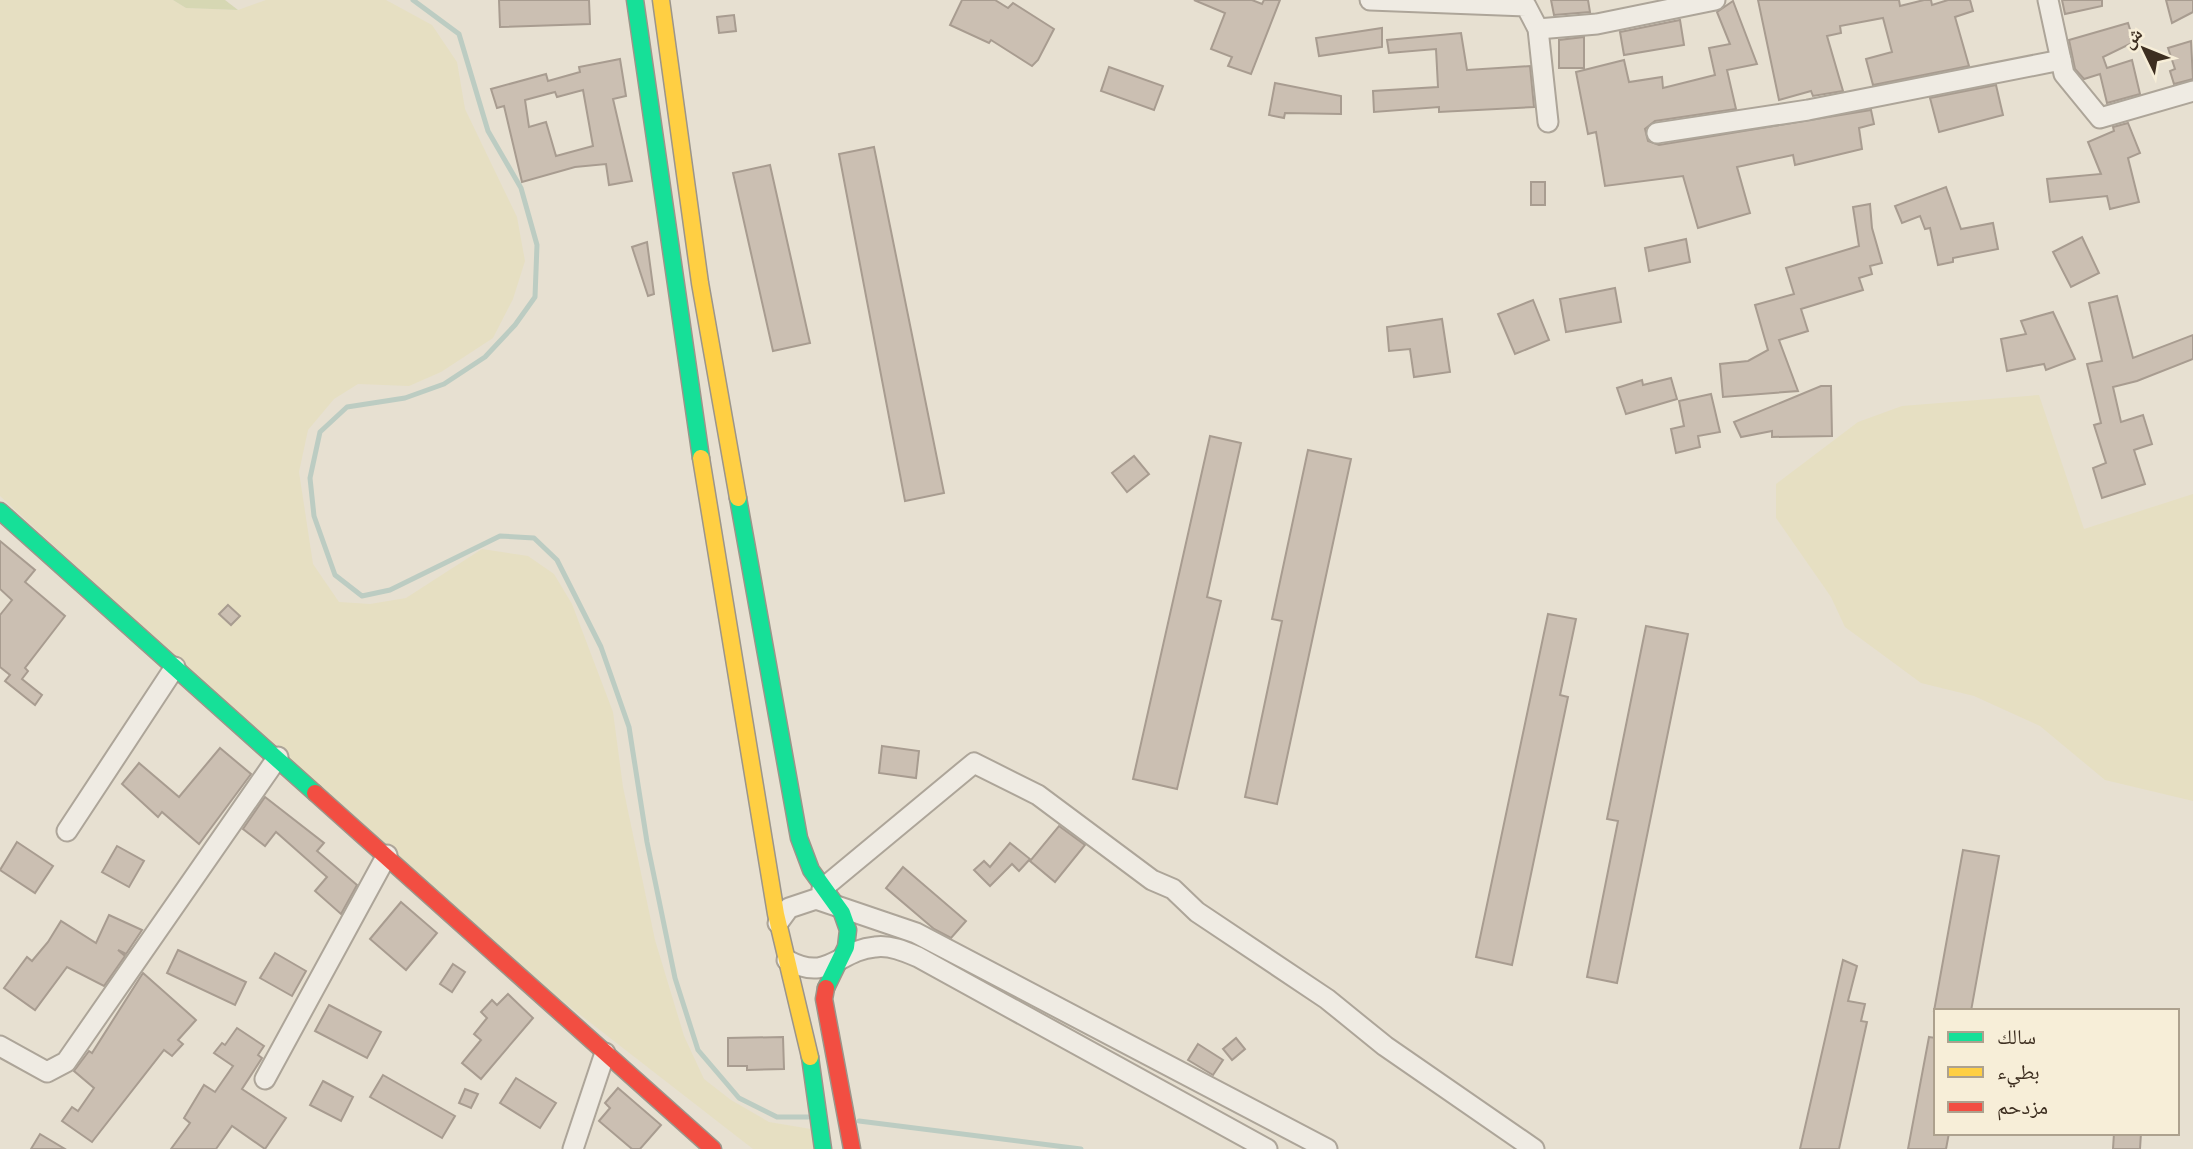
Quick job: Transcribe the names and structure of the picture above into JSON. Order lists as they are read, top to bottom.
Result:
{
  "legend": ["سالك", "بطيء", "مزدحم"],
  "north": "top left"
}
